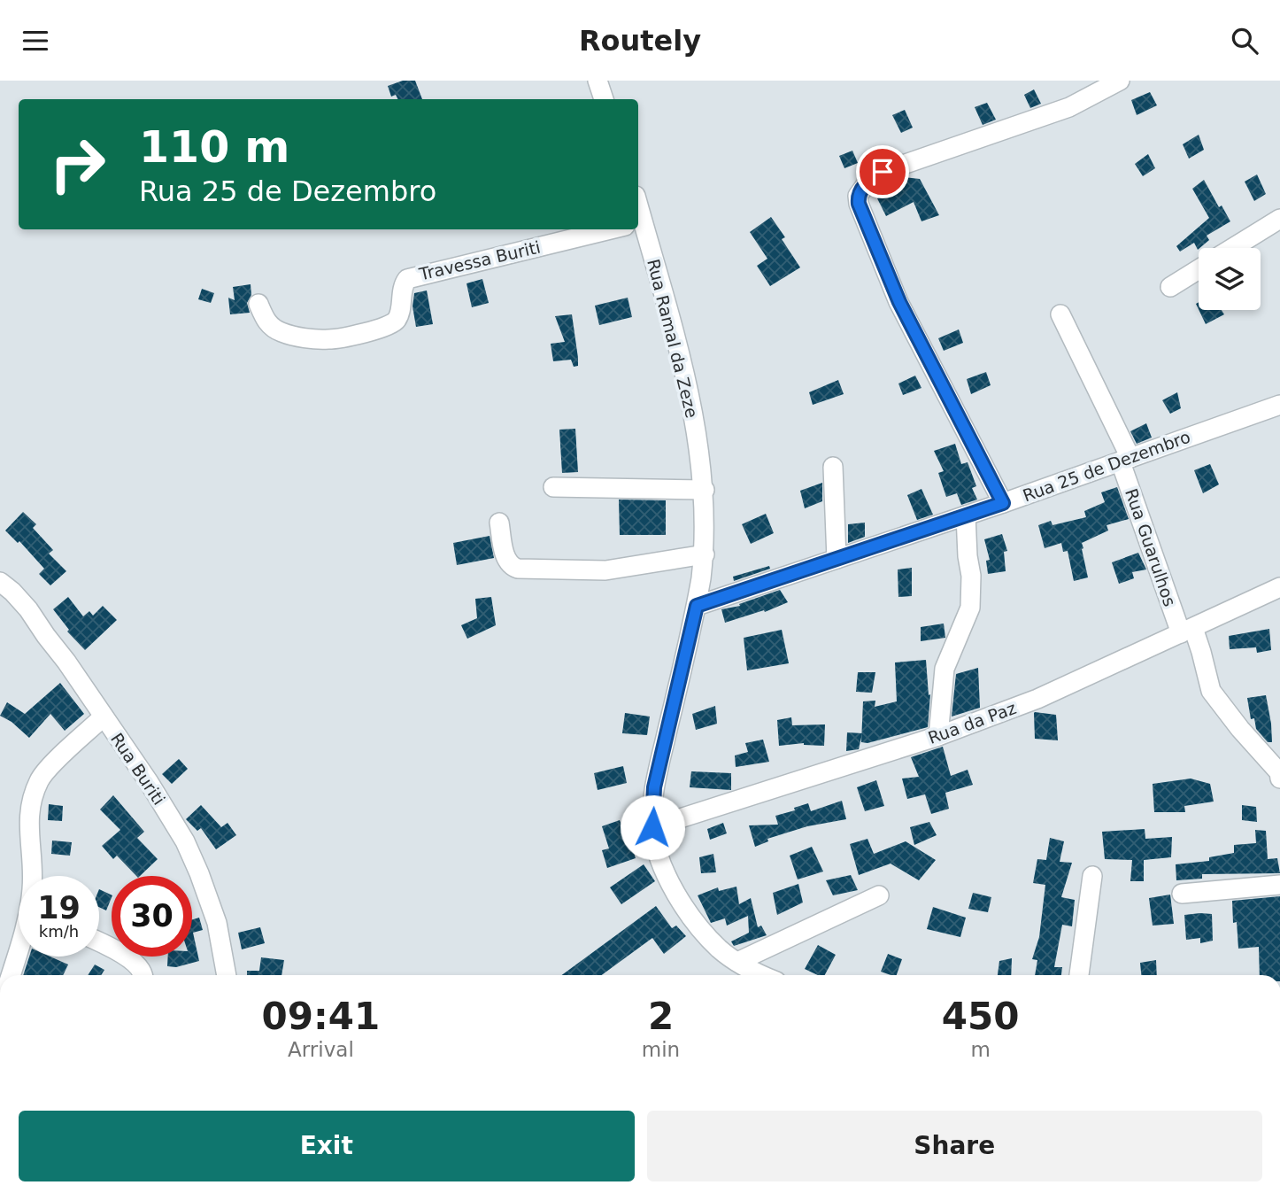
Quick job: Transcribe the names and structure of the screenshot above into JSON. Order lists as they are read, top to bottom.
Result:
{
  "streets": {
    "street": [
      "Travessa Buriti",
      "Rua Ramal da Zeze",
      "Rua 25 de Dezembro",
      "Rua Guarulhos",
      "Rua da Paz",
      "Rua Buriti"
    ]
  },
  "crossings": [
    ["Rua Ramal da Zeze", "Rua 25 de Dezembro"],
    ["Rua Ramal da Zeze", "Rua da Paz"],
    ["Rua 25 de Dezembro", "Rua Guarulhos"],
    ["Rua Guarulhos", "Rua da Paz"]
  ],
  "page": {
    "header": "Routely",
    "turn": ["110 m", "Rua 25 de Dezembro"],
    "speed": "19 km/h",
    "limit": "30",
    "eta": [
      "09:41",
      "Arrival",
      "2",
      "min",
      "450",
      "m"
    ],
    "buttons": ["Exit", "Share"]
  }
}
